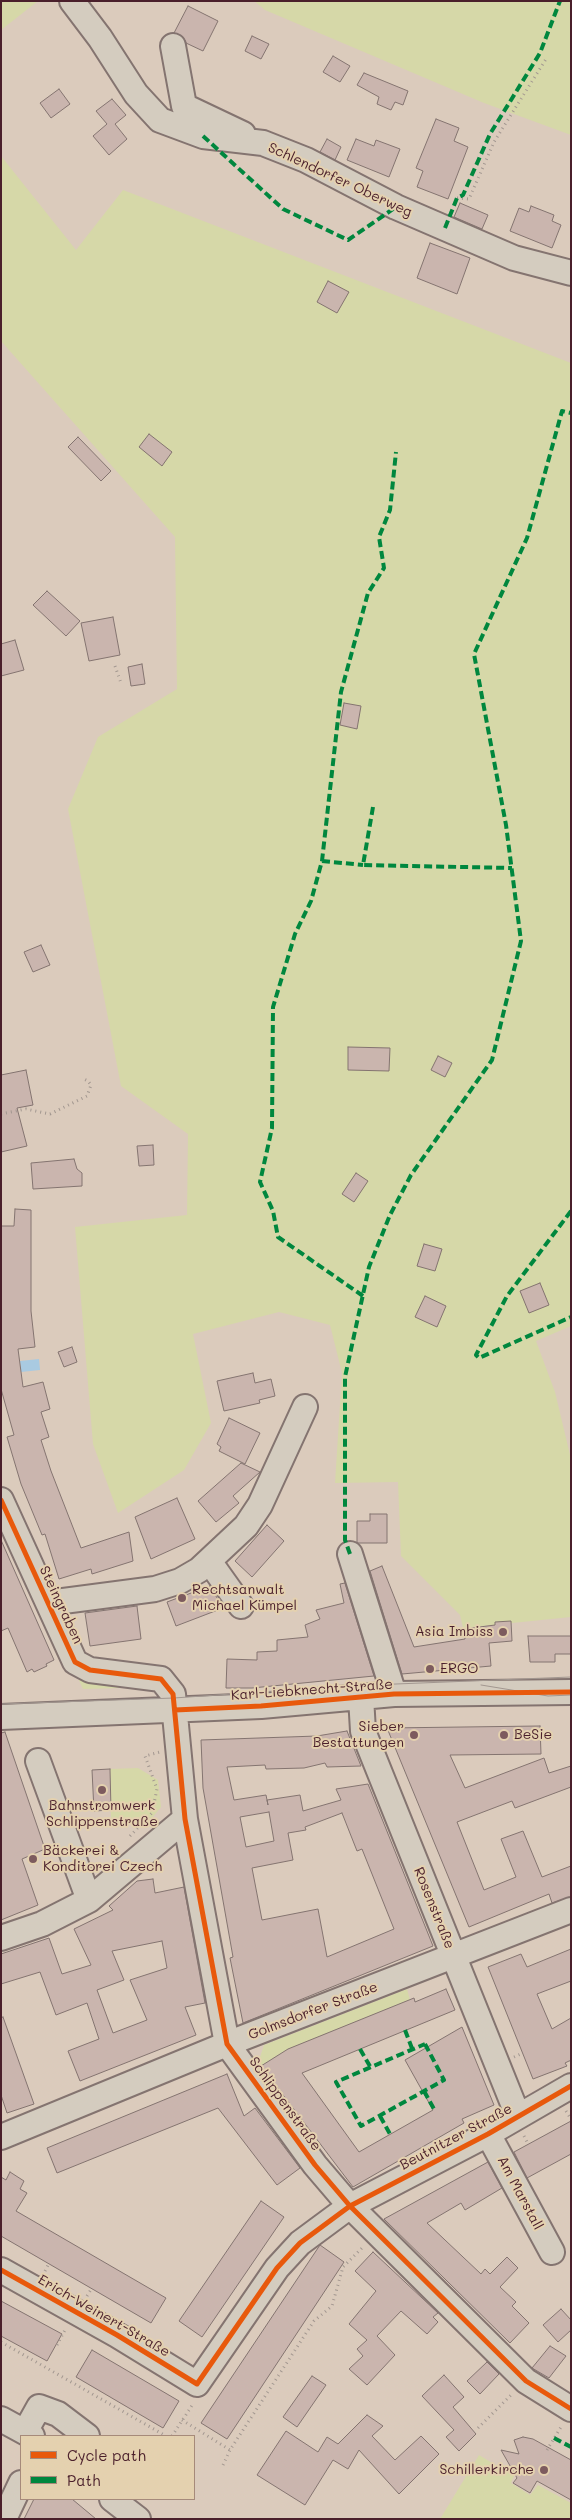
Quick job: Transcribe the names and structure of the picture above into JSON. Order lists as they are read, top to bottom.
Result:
{
  "streets": {
    "street": [
      "Schlendorfer Oberweg",
      "Steingraben",
      "Karl-Liebknecht-Straße",
      "Rosenstraße",
      "Golmsdorfer Straße",
      "Schlippenstraße",
      "Beutnitzer Straße",
      "Am Marstall",
      "Erich-Weinert-Straße"
    ]
  },
  "crossings": [
    ["Steingraben", "Karl-Liebknecht-Straße"],
    ["Steingraben", "Schlippenstraße"],
    ["Karl-Liebknecht-Straße", "Rosenstraße"],
    ["Karl-Liebknecht-Straße", "Schlippenstraße"],
    ["Rosenstraße", "Golmsdorfer Straße"],
    ["Rosenstraße", "Beutnitzer Straße"],
    ["Golmsdorfer Straße", "Schlippenstraße"],
    ["Schlippenstraße", "Beutnitzer Straße"],
    ["Beutnitzer Straße", "Am Marstall"]
  ],
  "places": [
    "Rechtsanwalt Michael Kümpel",
    "Asia Imbiss",
    "ERGO",
    "Sieber Bestattungen",
    "BeSie",
    "Bahnstromwerk Schlippenstraße",
    "Bäckerei & Konditorei Czech",
    "Schillerkirche"
  ],
  "legend": ["Cycle path", "Path"]
}
